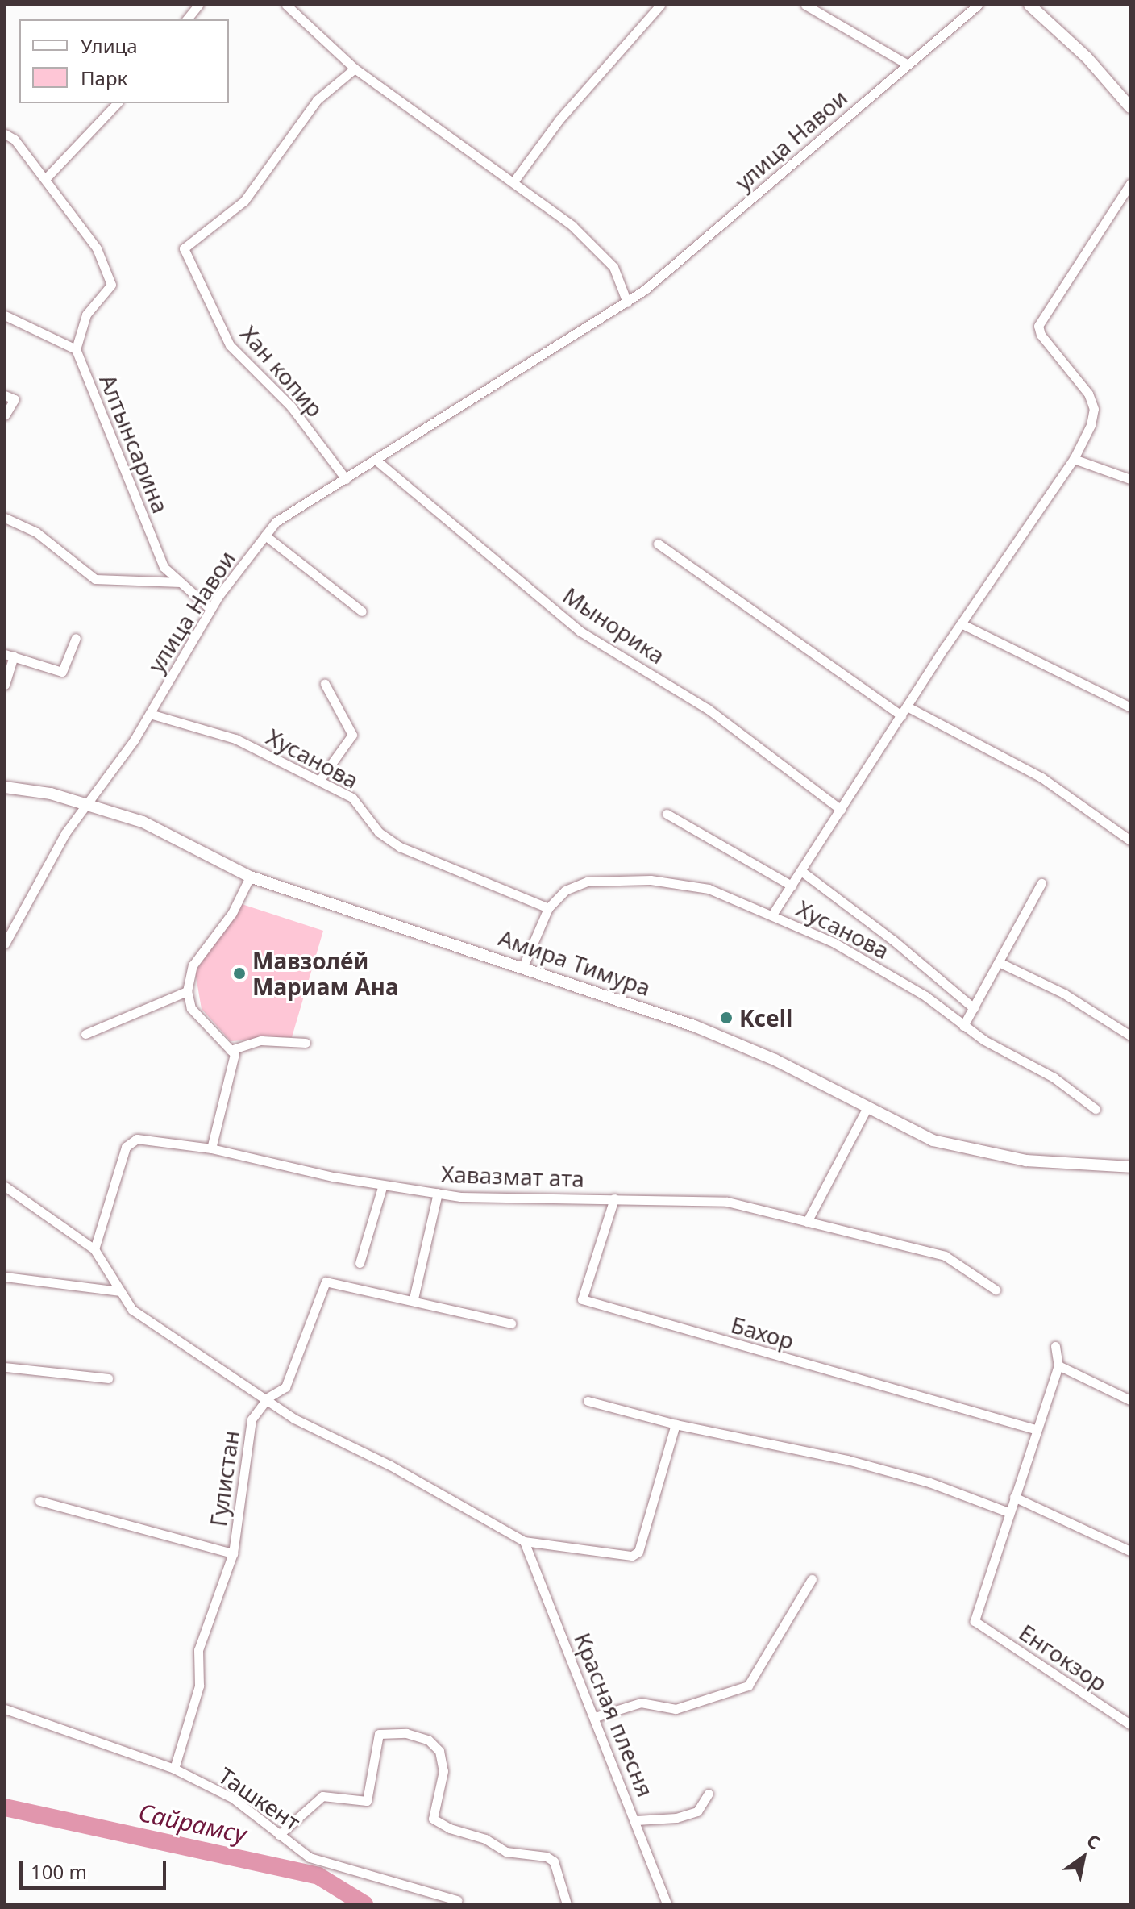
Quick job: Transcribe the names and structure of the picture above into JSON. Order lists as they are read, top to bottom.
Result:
{
  "streets": {
    "street": [
      "улица Навои",
      "Хан копир",
      "Алтынсарина",
      "Мынорика",
      "Хусанова",
      "Амира Тимура",
      "Хавазмат ата",
      "Бахор",
      "Гулистан",
      "Енгокзор",
      "Красная плесня",
      "Ташкент"
    ]
  },
  "crossings": [
    ["улица Навои", "Хан копир"],
    ["улица Навои", "Алтынсарина"],
    ["улица Навои", "Мынорика"],
    ["улица Навои", "Хусанова"],
    ["улица Навои", "Амира Тимура"],
    ["Хусанова", "Амира Тимура"],
    ["Хавазмат ата", "Бахор"],
    ["Гулистан", "Ташкент"]
  ],
  "water": ["Сайрамсу"],
  "places": ["Мавзоле́й Мариам Ана", "Kcell"],
  "legend": ["Улица", "Парк"],
  "scale_bar": "100 m",
  "north": "top right"
}
